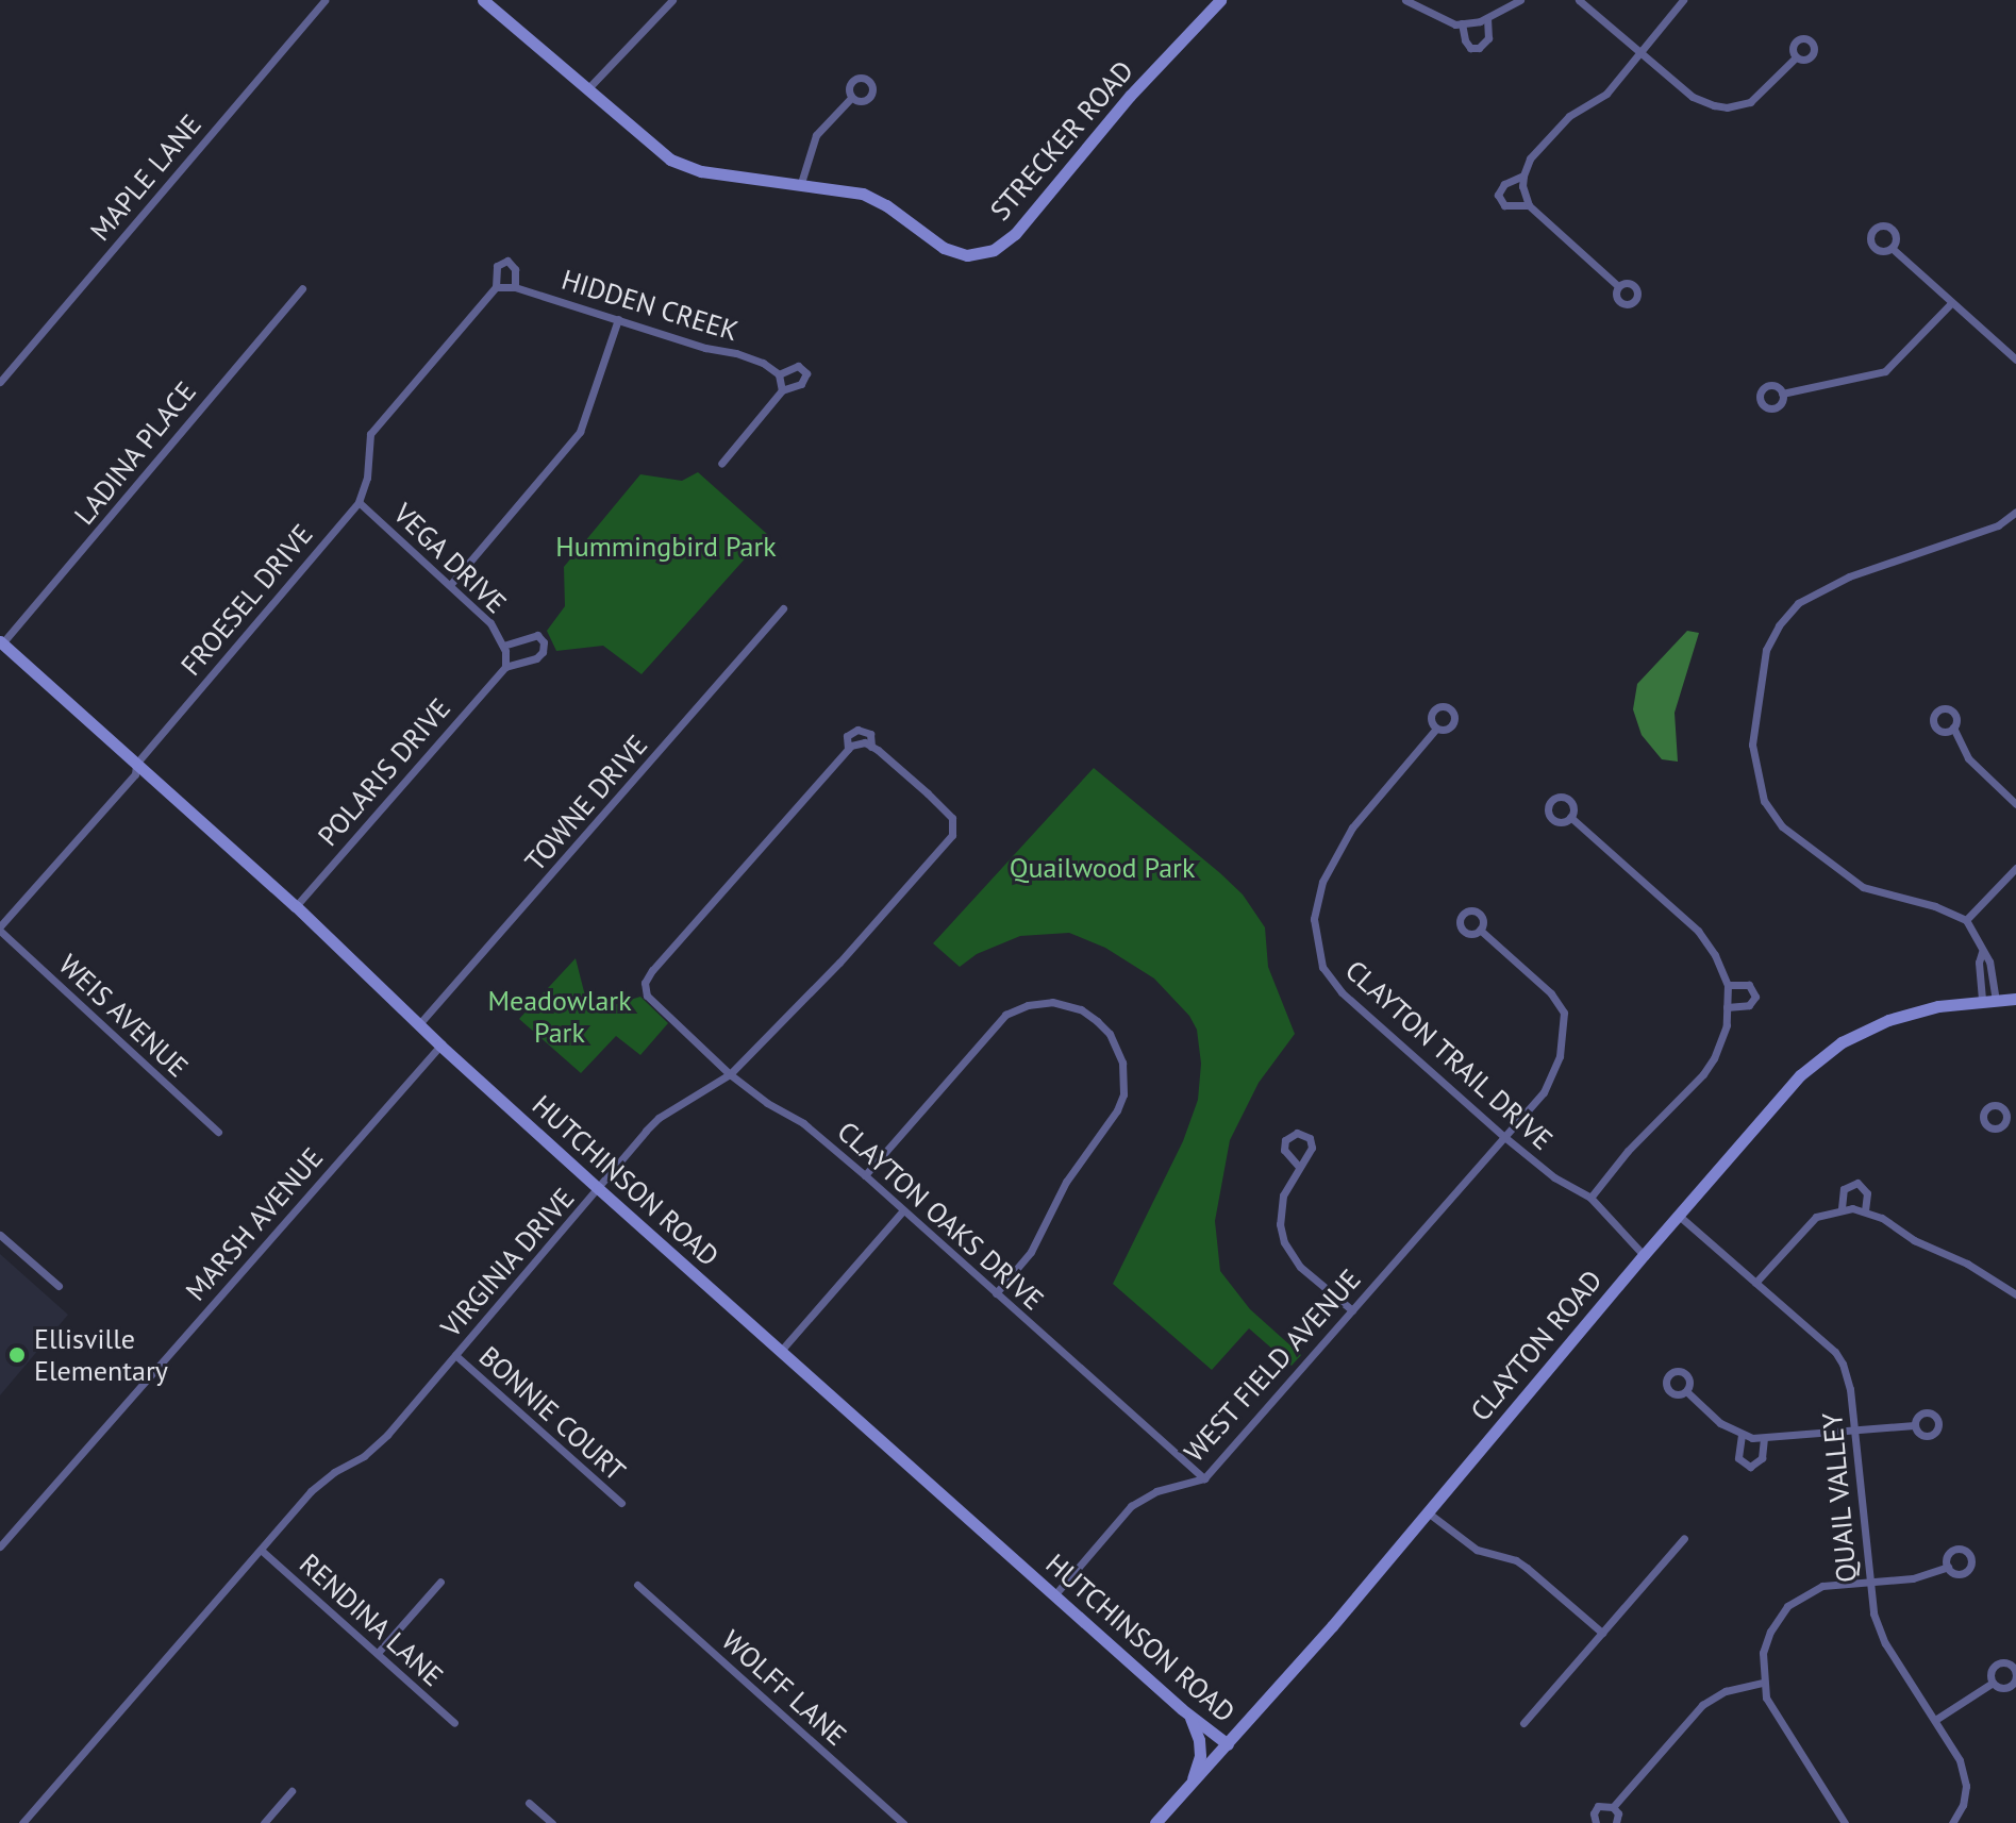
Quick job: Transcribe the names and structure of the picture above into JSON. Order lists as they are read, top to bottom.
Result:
{
  "streets": {
    "street": [
      "STRECKER ROAD",
      "MAPLE LANE",
      "HIDDEN CREEK",
      "LADINA PLACE",
      "VEGA DRIVE",
      "FROESEL DRIVE",
      "POLARIS DRIVE",
      "TOWNE DRIVE",
      "WEIS AVENUE",
      "CLAYTON TRAIL DRIVE",
      "HUTCHINSON ROAD",
      "CLAYTON OAKS DRIVE",
      "MARSH AVENUE",
      "VIRGINIA DRIVE",
      "CLAYTON ROAD",
      "WEST FIELD AVENUE",
      "BONNIE COURT",
      "QUAIL VALLEY",
      "RENDINA LANE",
      "WOLFF LANE"
    ]
  },
  "crossings": [
    ["HIDDEN CREEK", "FROESEL DRIVE"],
    ["LADINA PLACE", "HUTCHINSON ROAD"],
    ["VEGA DRIVE", "FROESEL DRIVE"],
    ["VEGA DRIVE", "POLARIS DRIVE"],
    ["FROESEL DRIVE", "WEIS AVENUE"],
    ["FROESEL DRIVE", "HUTCHINSON ROAD"],
    ["POLARIS DRIVE", "HUTCHINSON ROAD"],
    ["TOWNE DRIVE", "HUTCHINSON ROAD"],
    ["CLAYTON TRAIL DRIVE", "CLAYTON ROAD"],
    ["CLAYTON TRAIL DRIVE", "WEST FIELD AVENUE"],
    ["HUTCHINSON ROAD", "MARSH AVENUE"],
    ["HUTCHINSON ROAD", "VIRGINIA DRIVE"],
    ["HUTCHINSON ROAD", "CLAYTON ROAD"],
    ["HUTCHINSON ROAD", "WEST FIELD AVENUE"],
    ["CLAYTON OAKS DRIVE", "VIRGINIA DRIVE"],
    ["CLAYTON OAKS DRIVE", "WEST FIELD AVENUE"],
    ["VIRGINIA DRIVE", "BONNIE COURT"],
    ["VIRGINIA DRIVE", "RENDINA LANE"],
    ["CLAYTON ROAD", "QUAIL VALLEY"]
  ],
  "parks": ["Hummingbird Park", "Quailwood Park", "Meadowlark Park"],
  "places": ["Ellisville Elementary"]
}
